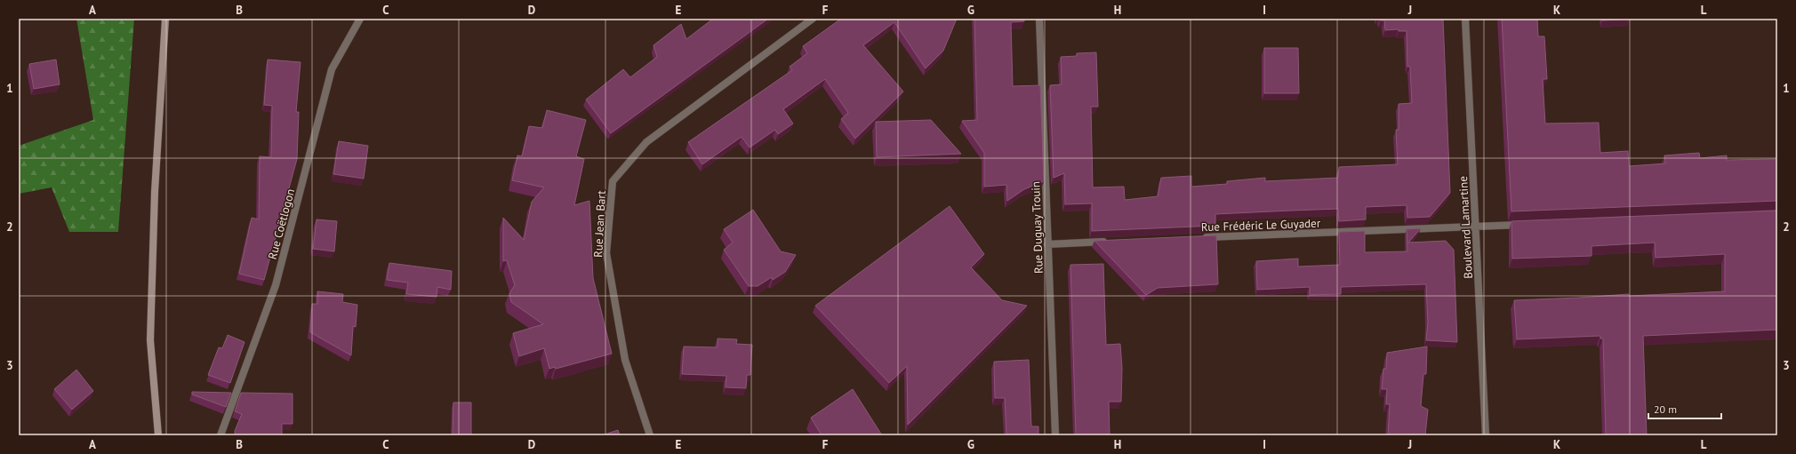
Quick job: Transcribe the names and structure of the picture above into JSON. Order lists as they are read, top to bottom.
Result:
{
  "streets": {
    "street": [
      "Rue Coëtlogon",
      "Rue Jean Bart",
      "Rue Frédéric Le Guyader",
      "Rue Duguay Trouin",
      "Boulevard Lamartine"
    ]
  },
  "crossings": [
    ["Rue Frédéric Le Guyader", "Boulevard Lamartine"]
  ],
  "scale_bar": "20 m",
  "grid": {
    "columns": [
      "A",
      "B",
      "C",
      "D",
      "E",
      "F",
      "G",
      "H",
      "I",
      "J",
      "K",
      "L"
    ],
    "rows": ["1", "2", "3"]
  }
}
